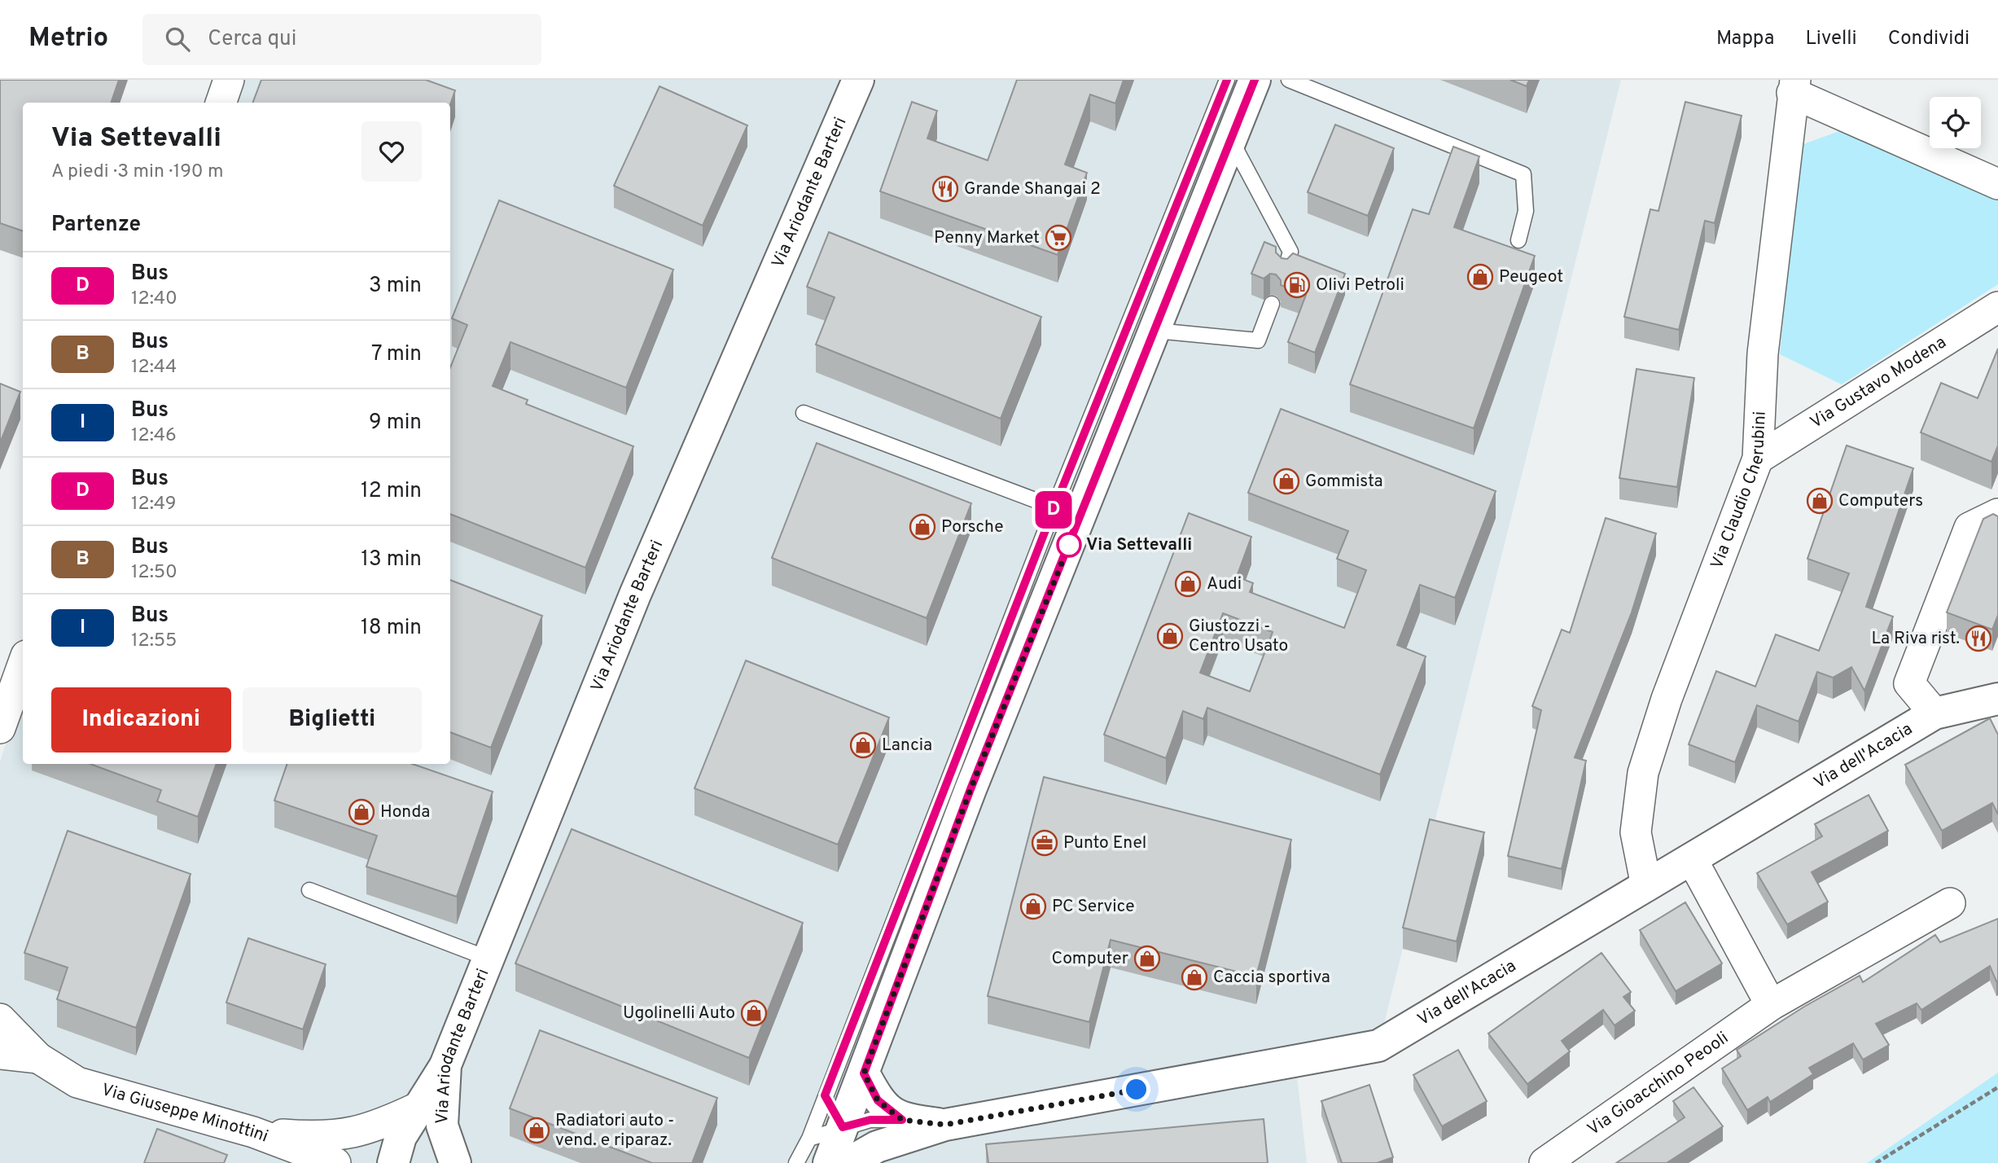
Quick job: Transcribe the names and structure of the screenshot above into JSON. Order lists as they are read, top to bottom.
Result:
{
  "streets": {
    "main road": ["Via Ariodante Barteri", "Via dell'Acacia"],
    "street": [
      "Via Gustavo Modena",
      "Via Claudio Cherubini",
      "Via Gioacchino Peooli",
      "Via Giuseppe Minottini"
    ]
  },
  "crossings": [
    ["Via Gustavo Modena", "Via Claudio Cherubini"],
    ["Via Claudio Cherubini", "Via dell'Acacia"]
  ],
  "places": {
    "restaurant": ["Grande Shangai 2", "La Riva rist."],
    "supermarket": ["Penny Market"],
    "shop": [
      "Peugeot",
      "Gommista",
      "Computers",
      "Porsche",
      "Audi",
      "Giustozzi - Centro Usato",
      "Lancia",
      "Honda",
      "PC Service",
      "Computer",
      "Caccia sportiva",
      "Ugolinelli Auto",
      "Radiatori auto - vend. e riparaz."
    ],
    "fuel station": ["Olivi Petroli"],
    "other": ["Via Settevalli"],
    "office": ["Punto Enel"]
  },
  "lines": ["bus line D"],
  "page": {
    "header": "Metrio",
    "search": "Cerca qui",
    "nav": ["Mappa", "Livelli", "Condividi"],
    "on_map": "D",
    "heading": [
      ["Via Settevalli", "A piedi · 3 min · 190 m"],
      "Partenze"
    ],
    "list": [
      {
        "mark": "D",
        "name": "Bus",
        "note": "12:40",
        "value": "3 min"
      },
      {
        "mark": "B",
        "name": "Bus",
        "note": "12:44",
        "value": "7 min"
      },
      {
        "mark": "I",
        "name": "Bus",
        "note": "12:46",
        "value": "9 min"
      },
      {
        "mark": "D",
        "name": "Bus",
        "note": "12:49",
        "value": "12 min"
      },
      {
        "mark": "B",
        "name": "Bus",
        "note": "12:50",
        "value": "13 min"
      },
      {
        "mark": "I",
        "name": "Bus",
        "note": "12:55",
        "value": "18 min"
      }
    ],
    "buttons": ["Indicazioni", "Biglietti"]
  }
}
